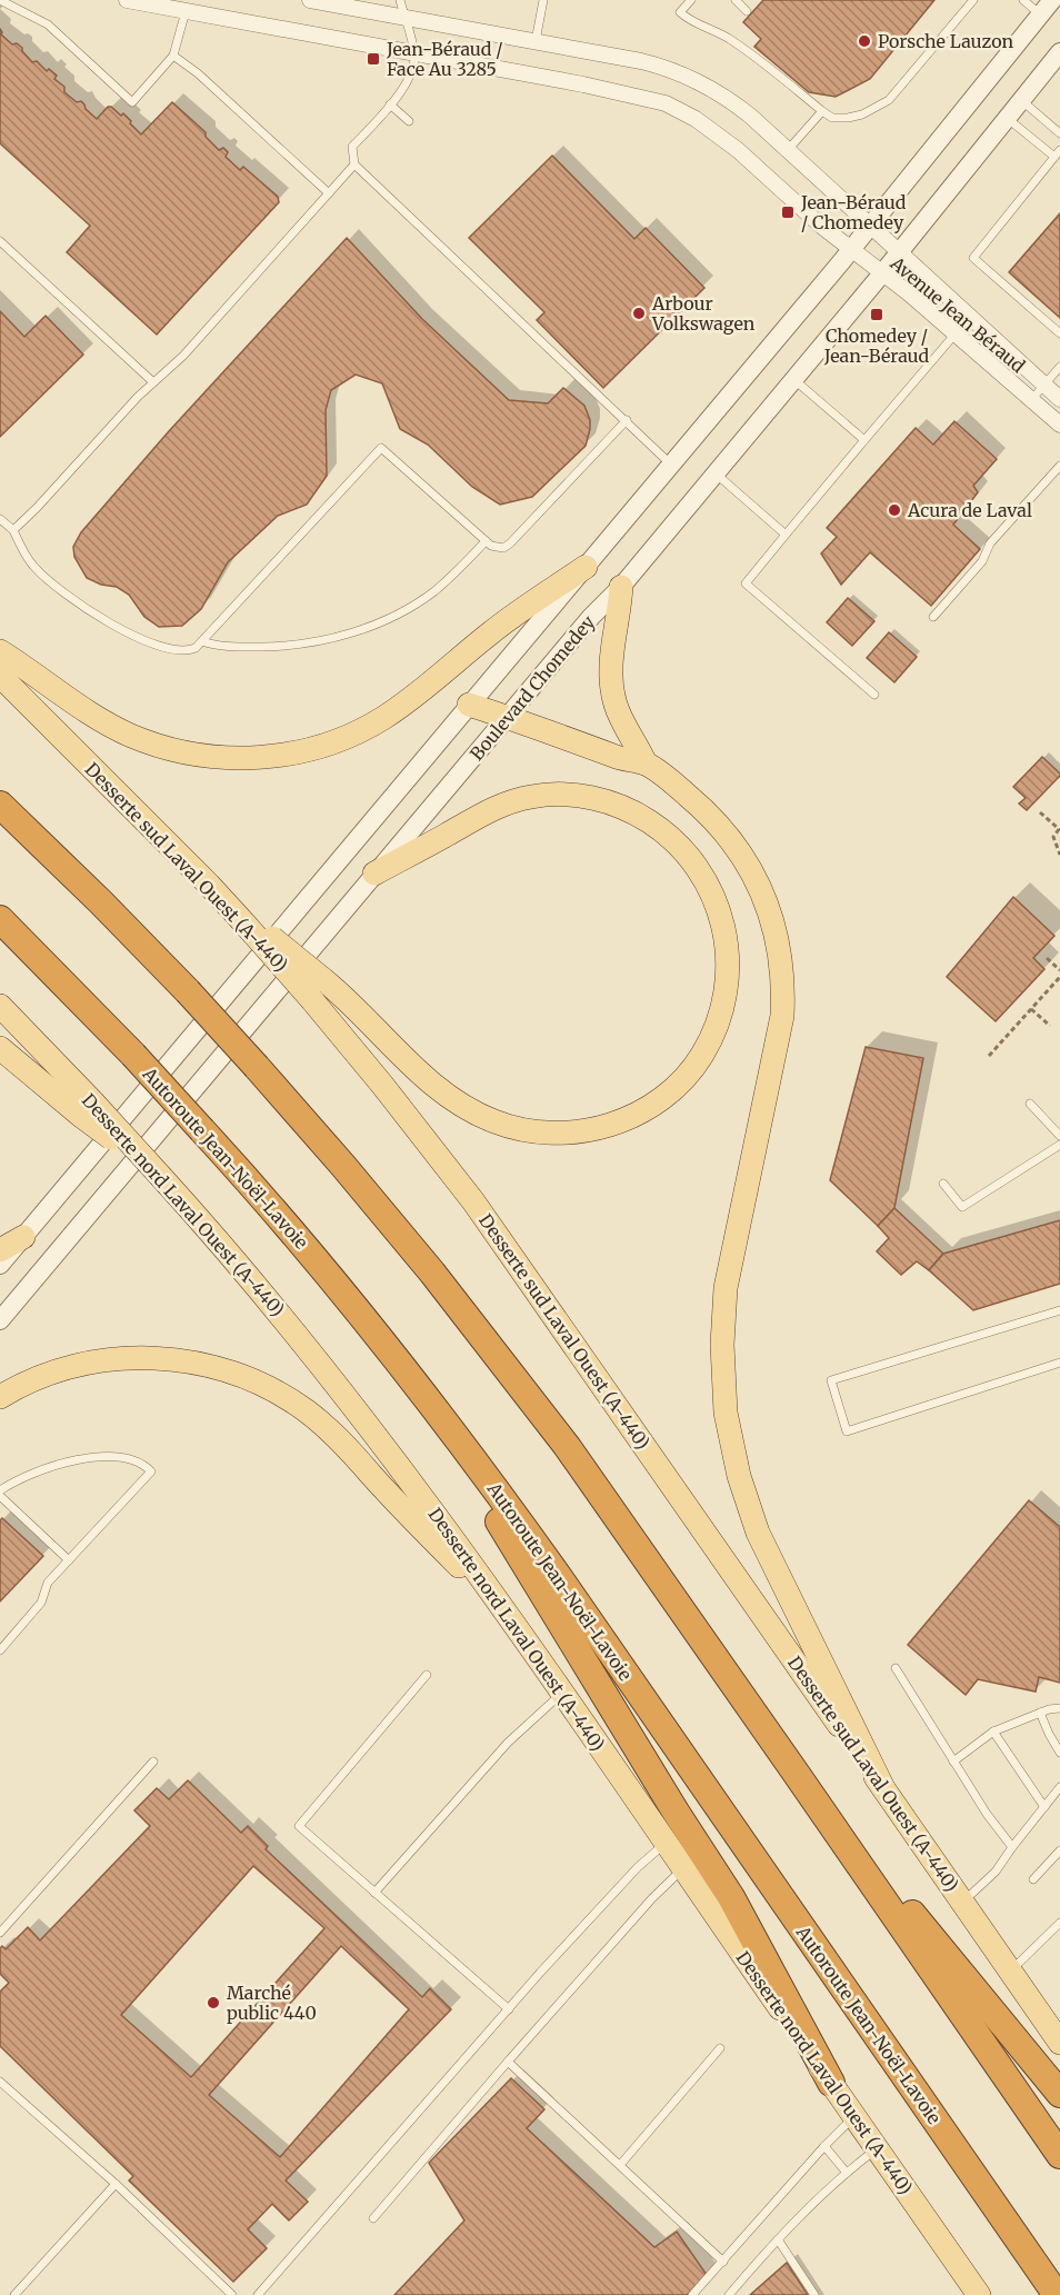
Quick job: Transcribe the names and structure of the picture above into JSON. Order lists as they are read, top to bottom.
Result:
{
  "streets": {
    "highway": ["Autoroute Jean-Noël-Lavoie"],
    "main road": ["Desserte sud Laval Ouest (A-440)", "Desserte nord Laval Ouest (A-440)"],
    "street": ["Avenue Jean Béraud", "Boulevard Chomedey"]
  },
  "crossings": [
    ["Avenue Jean Béraud", "Boulevard Chomedey"]
  ],
  "places": {
    "other": [
      "Porsche Lauzon",
      "Arbour Volkswagen",
      "Acura de Laval",
      "Marché public 440"
    ],
    "transit": ["Jean-Béraud / Face Au 3285", "Jean-Béraud / Chomedey", "Chomedey / Jean-Béraud"]
  }
}
